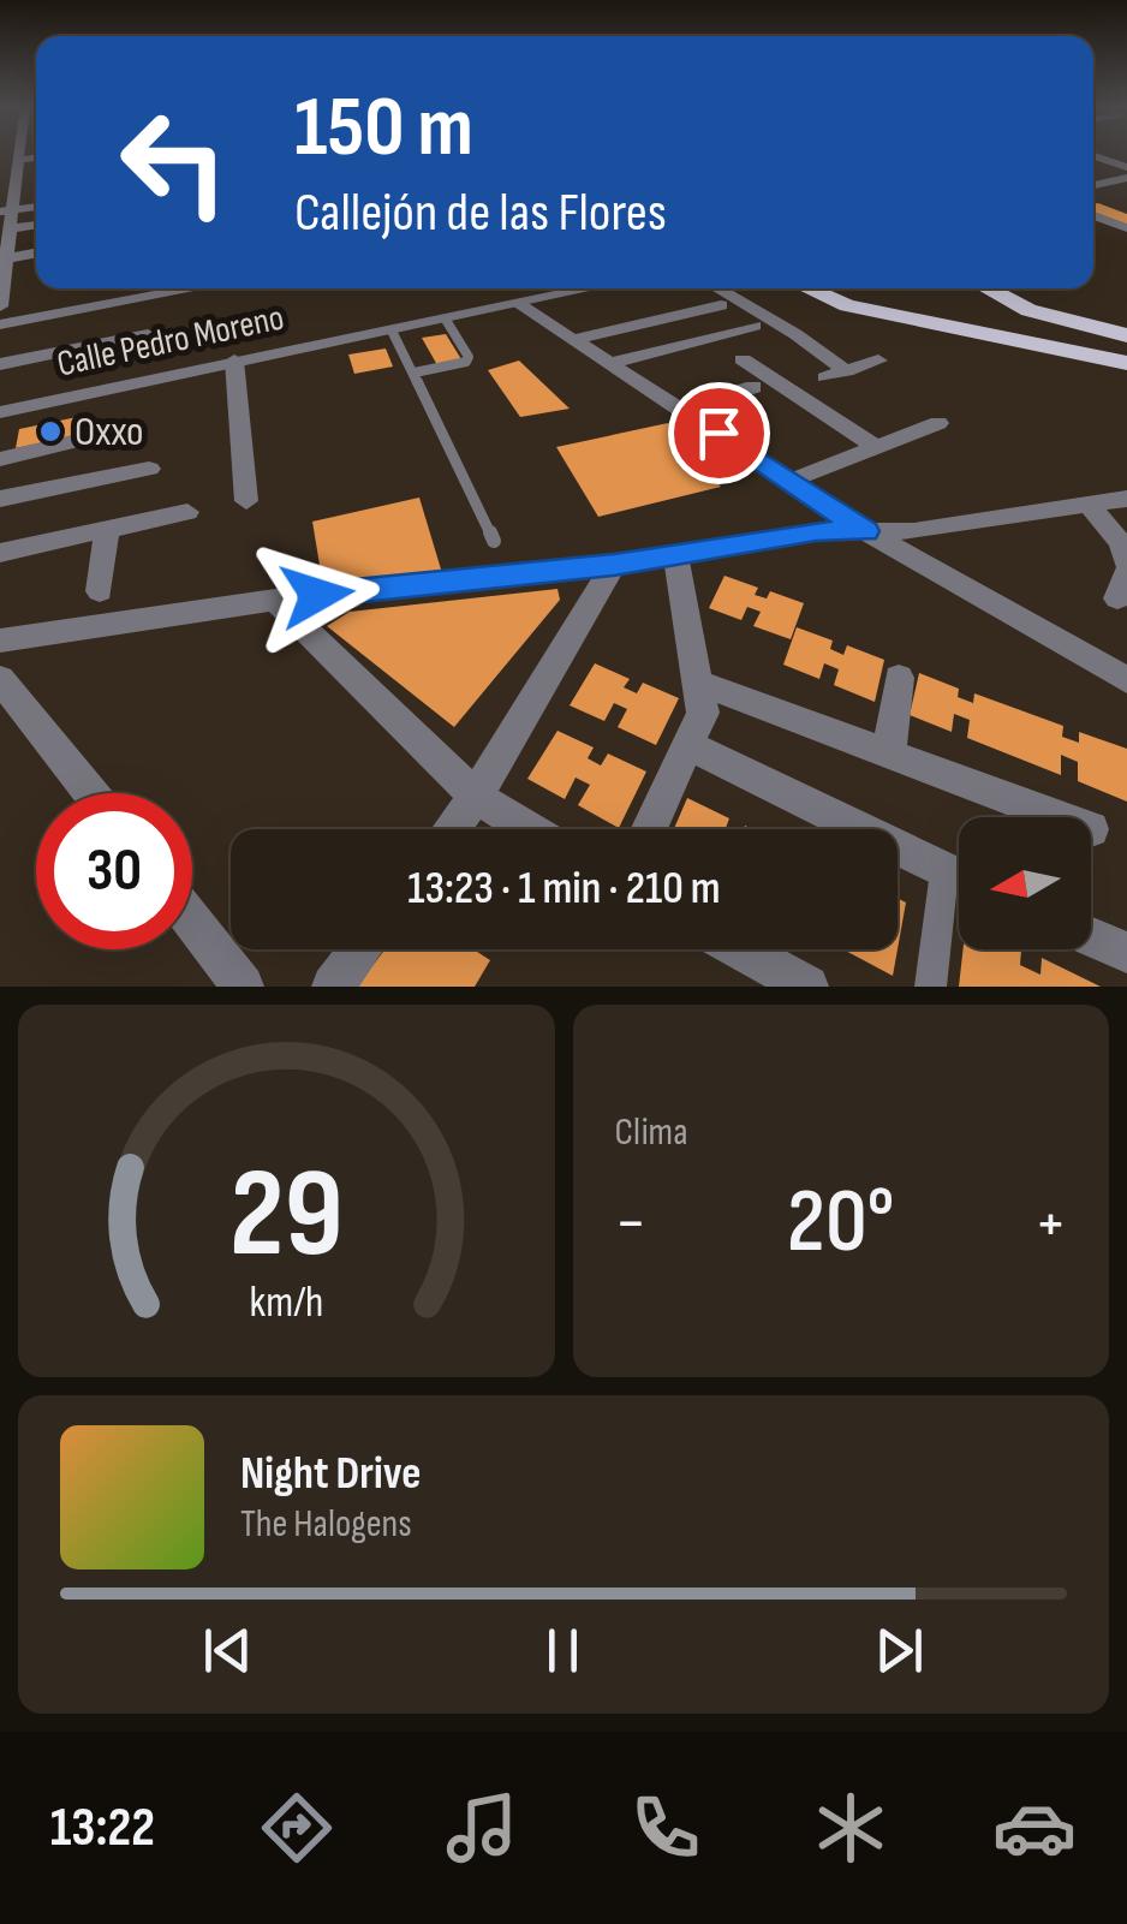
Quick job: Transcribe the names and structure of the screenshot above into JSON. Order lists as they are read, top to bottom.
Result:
{
  "streets": {
    "street": ["Calle Pedro Moreno"]
  },
  "places": ["Oxxo"],
  "north": "left",
  "page": {
    "turn": ["150 m", "Callejón de las Flores"],
    "limit": "30",
    "trip": "13:23 · 1 min · 210 m",
    "tile": "Clima",
    "heat": ["−", "20°", "+"],
    "song": ["Night Drive", "The Halogens"],
    "tabs": "13:22",
    "gauge": ["29", "km/h"]
  }
}
